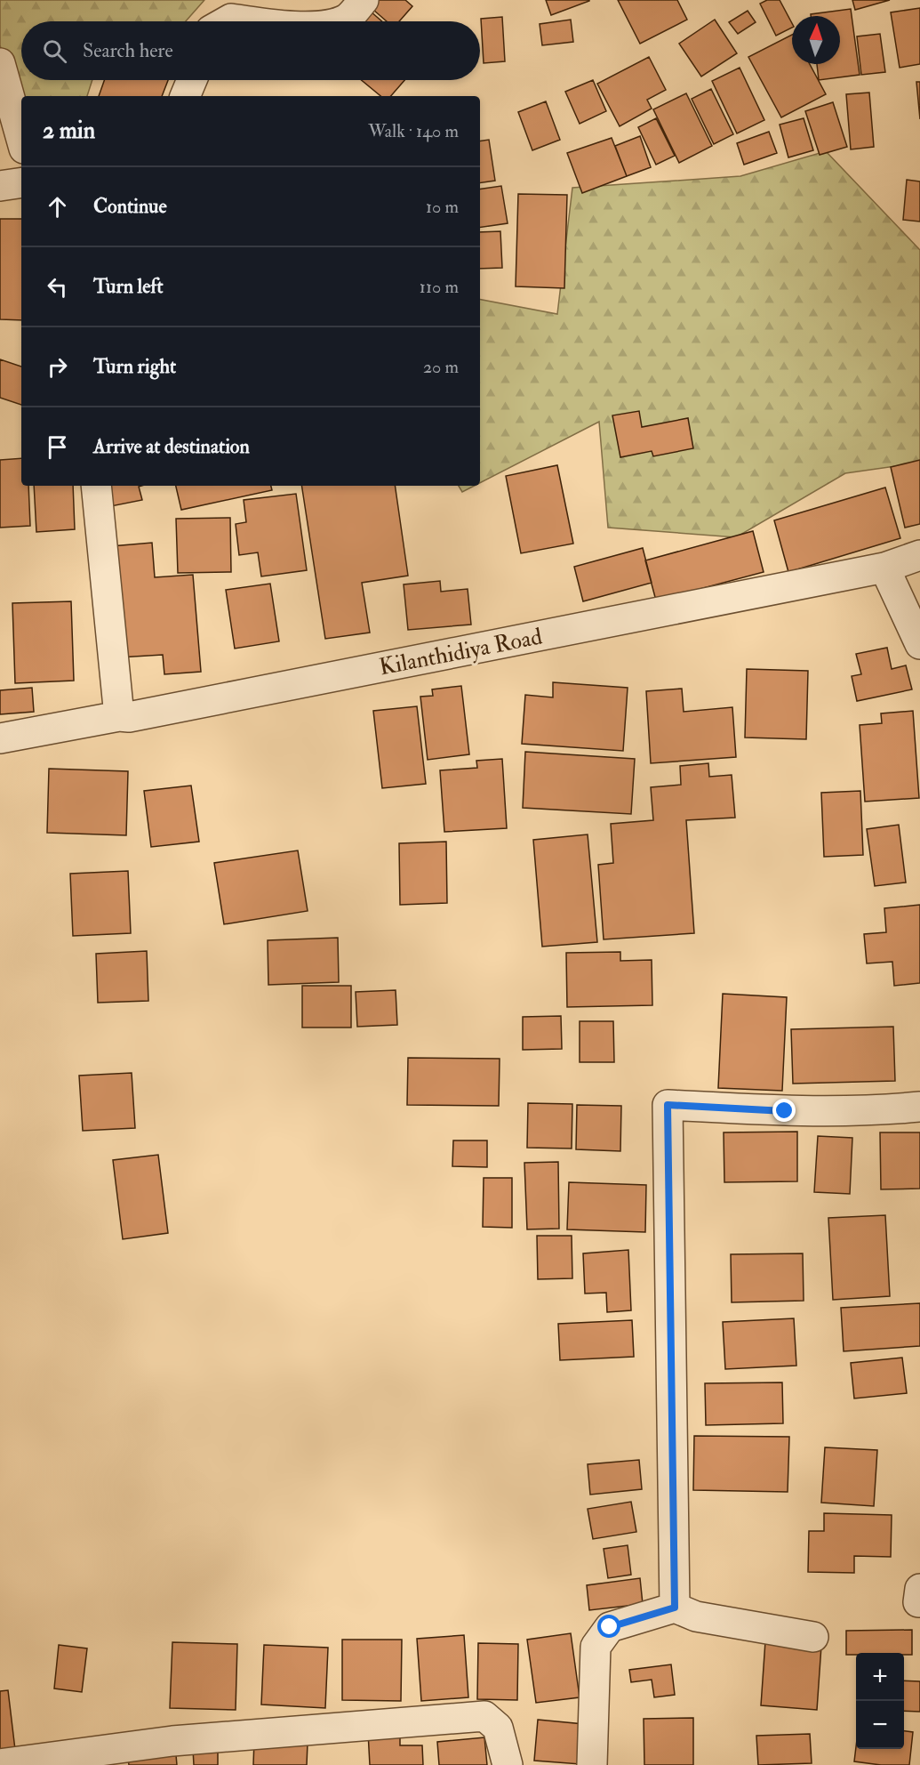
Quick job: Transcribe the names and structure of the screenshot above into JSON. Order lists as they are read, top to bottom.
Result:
{
  "streets": {
    "street": ["Kilanthidiya Road"]
  },
  "north": "top",
  "page": {
    "search": "Search here",
    "heading": ["2 min", "Walk · 140 m"],
    "list": [
      ["Continue", "10 m"],
      ["Turn left", "110 m"],
      ["Turn right", "20 m"],
      "Arrive at destination"
    ],
    "map_buttons": ["+", "−"]
  }
}
